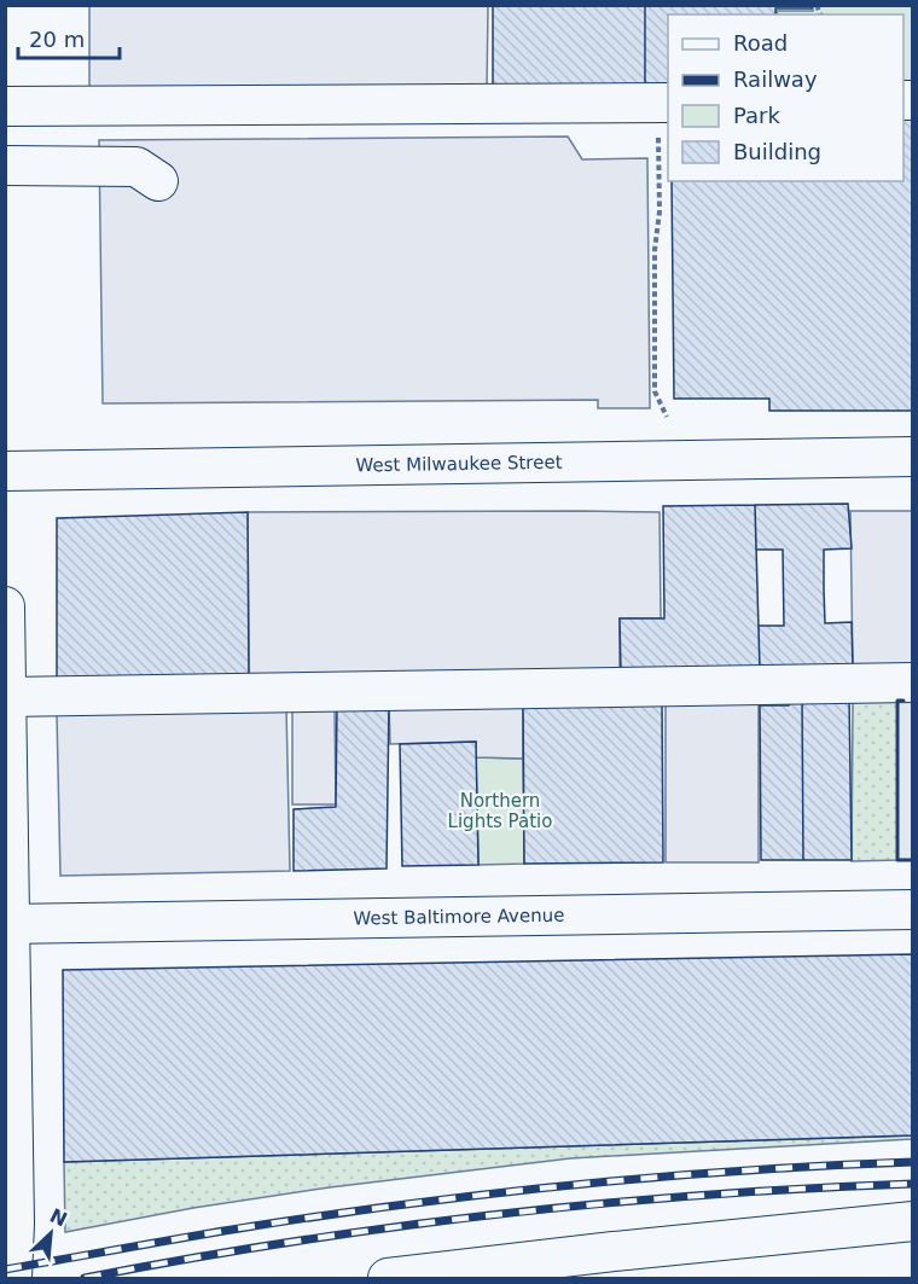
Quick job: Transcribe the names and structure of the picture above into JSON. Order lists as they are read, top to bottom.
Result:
{
  "streets": {
    "street": ["West Milwaukee Street", "West Baltimore Avenue"]
  },
  "parks": ["Northern Lights Patio"],
  "legend": [
    "Road",
    "Railway",
    "Park",
    "Building"
  ],
  "scale_bar": "20 m",
  "north": "top right"
}
